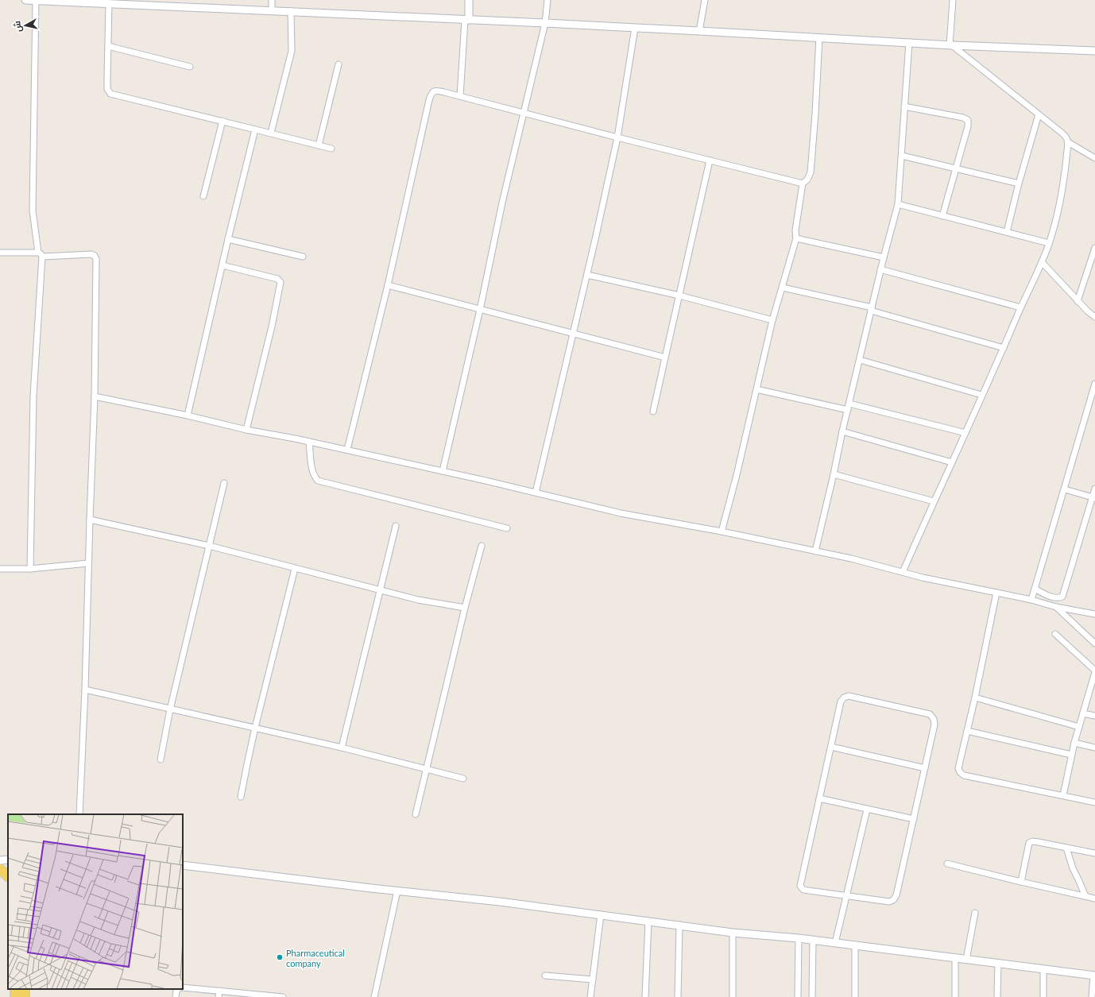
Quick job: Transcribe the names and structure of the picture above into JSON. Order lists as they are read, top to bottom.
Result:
{
  "places": ["Pharmaceutical company"],
  "north": "left"
}
